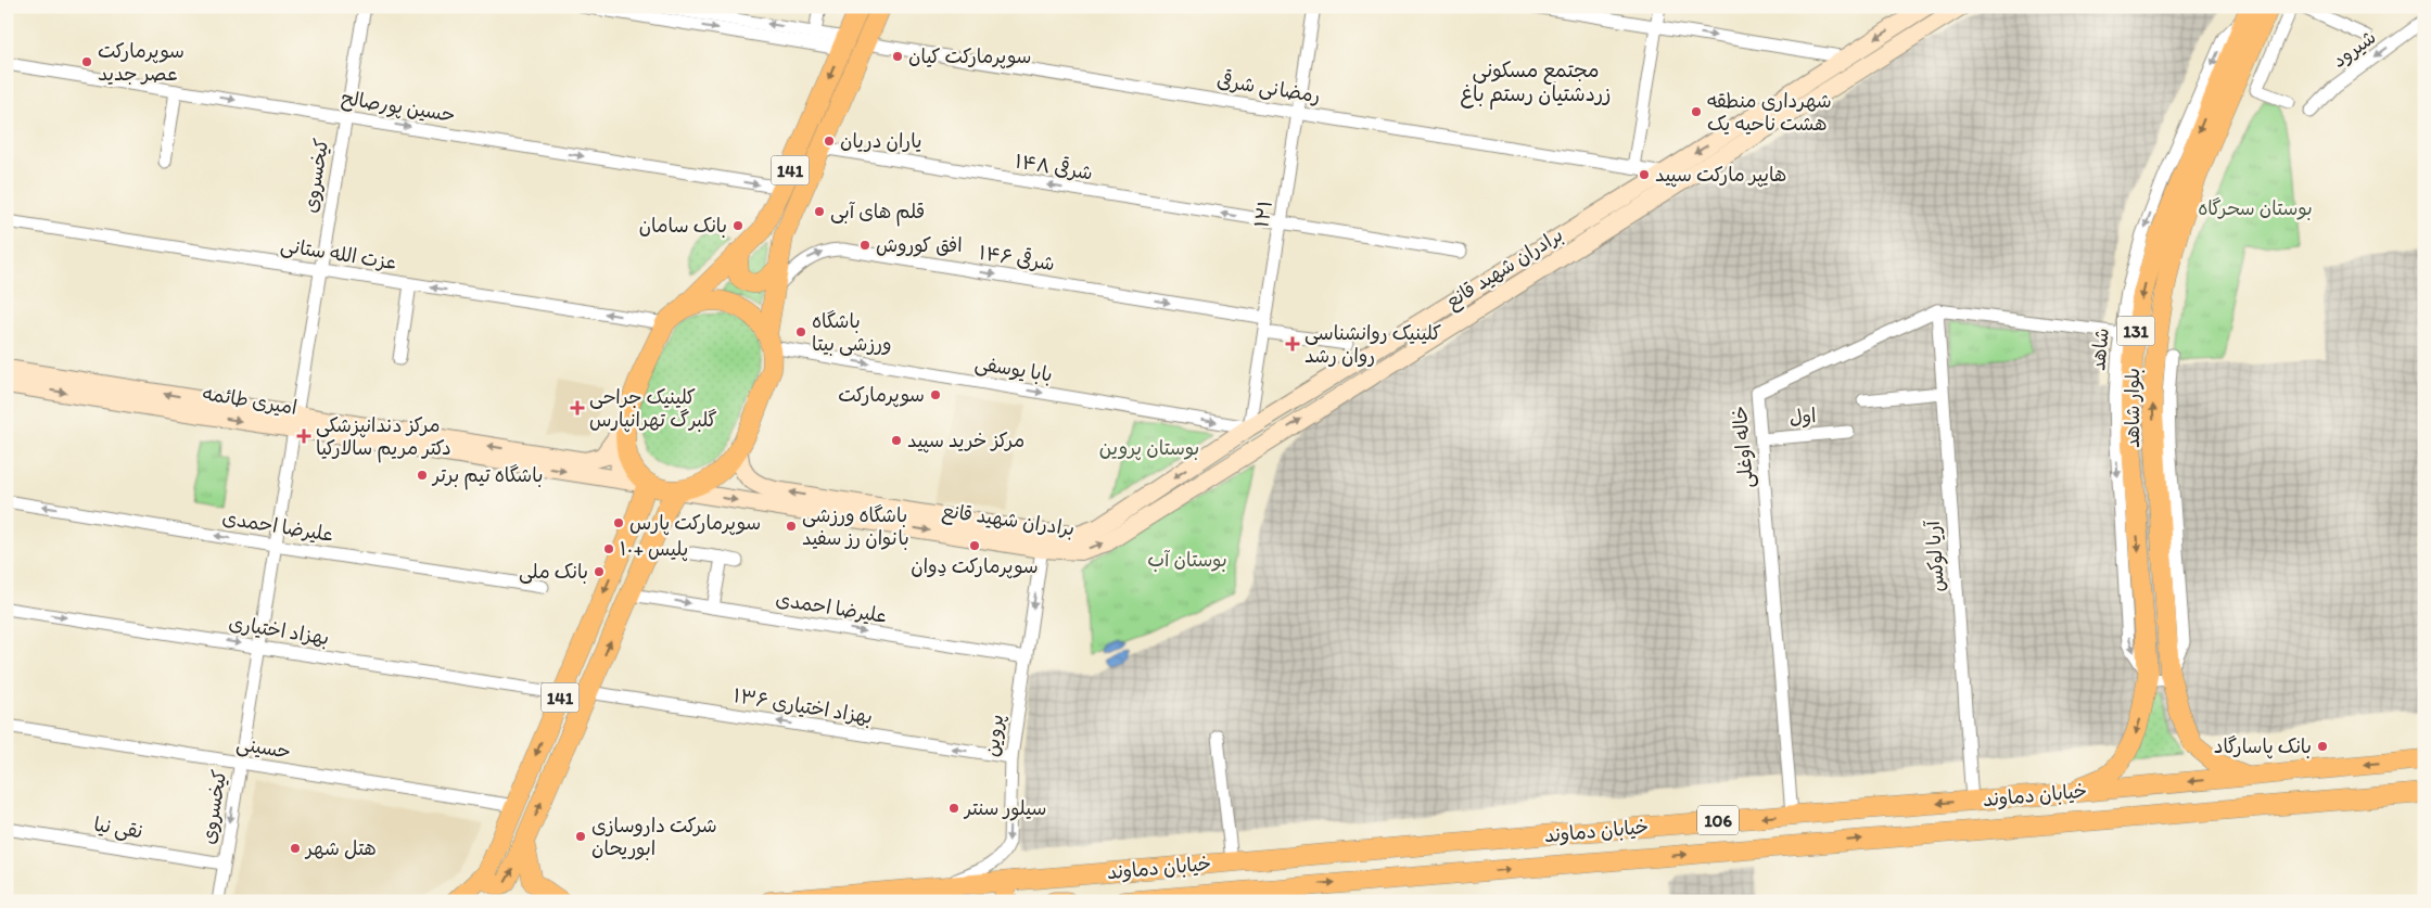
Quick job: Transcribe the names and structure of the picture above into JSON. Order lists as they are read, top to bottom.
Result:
{
  "streets": {
    "main road": [
      "141",
      "برادران شهید قانع",
      "131",
      "امیری طائمه",
      "بلوار شاهد",
      "خیابان دماوند",
      "106"
    ],
    "street": [
      "شیرود",
      "رمضانی شرقی",
      "حسین پورصالح",
      "۱۴۸ شرقی",
      "کیخسروی",
      "۱۲۱",
      "عزت الله ستانی",
      "۱۴۶ شرقی",
      "شاهد",
      "بابا یوسفی",
      "اول",
      "خاله اوغلی",
      "علیرضا احمدی",
      "آریا لوکس",
      "بهزاد اختیاری",
      "بهزاد اختیاری ۱۳۶",
      "پروین",
      "حسینی",
      "نقی نیا"
    ]
  },
  "crossings": [
    ["رمضانی شرقی", "141"],
    ["رمضانی شرقی", "۱۲۱"],
    ["رمضانی شرقی", "برادران شهید قانع"],
    ["حسین پورصالح", "141"],
    ["حسین پورصالح", "کیخسروی"],
    ["۱۴۸ شرقی", "141"],
    ["۱۴۸ شرقی", "۱۲۱"],
    ["141", "عزت الله ستانی"],
    ["141", "۱۴۶ شرقی"],
    ["141", "برادران شهید قانع"],
    ["141", "بابا یوسفی"],
    ["141", "امیری طائمه"],
    ["141", "علیرضا احمدی"],
    ["141", "بهزاد اختیاری ۱۳۶"],
    ["141", "حسینی"],
    ["کیخسروی", "عزت الله ستانی"],
    ["کیخسروی", "امیری طائمه"],
    ["کیخسروی", "علیرضا احمدی"],
    ["کیخسروی", "بهزاد اختیاری"],
    ["کیخسروی", "حسینی"],
    ["کیخسروی", "نقی نیا"],
    ["۱۲۱", "۱۴۶ شرقی"],
    ["۱۲۱", "برادران شهید قانع"],
    ["۱۲۱", "بابا یوسفی"],
    ["عزت الله ستانی", "برادران شهید قانع"],
    ["عزت الله ستانی", "بابا یوسفی"],
    ["عزت الله ستانی", "امیری طائمه"],
    ["برادران شهید قانع", "بابا یوسفی"],
    ["برادران شهید قانع", "امیری طائمه"],
    ["برادران شهید قانع", "پروین"],
    ["شاهد", "بلوار شاهد"],
    ["بابا یوسفی", "امیری طائمه"],
    ["بلوار شاهد", "خیابان دماوند"],
    ["اول", "خاله اوغلی"],
    ["خاله اوغلی", "آریا لوکس"],
    ["خاله اوغلی", "خیابان دماوند"],
    ["علیرضا احمدی", "پروین"],
    ["آریا لوکس", "خیابان دماوند"],
    ["بهزاد اختیاری ۱۳۶", "پروین"],
    ["پروین", "خیابان دماوند"]
  ],
  "one_way": [
    "شیرود",
    "حسین پورصالح",
    "۱۴۸ شرقی",
    "عزت الله ستانی",
    "۱۴۶ شرقی",
    "بابا یوسفی",
    "بهزاد اختیاری",
    "بهزاد اختیاری ۱۳۶",
    "پروین"
  ],
  "districts": ["مجتمع مسکونی زردشتیان رستم باغ"],
  "parks": ["بوستان سحرگاه", "بوستان پروین", "بوستان آب"],
  "places": {
    "other": [
      "سوپرمارکت کیان",
      "سوپرمارکت عصر جدید",
      "شهرداری منطقه هشت ناحیه یک",
      "یاران دریان",
      "هایپر مارکت سپید",
      "قلم های آبی",
      "بانک سامان",
      "افق کوروش",
      "باشگاه ورزشی بیتا",
      "سوپرمارکت",
      "مرکز خرید سپید",
      "باشگاه تیم برتر",
      "سوپرمارکت پارس",
      "باشگاه ورزشی بانوان رز سفید",
      "سوپرمارکت دِوان",
      "پلیس +١٠",
      "بانک ملی",
      "بانک پاسارگاد",
      "سیلور سنتر",
      "شرکت داروسازی ابوریحان",
      "هتل شهر"
    ],
    "health": ["کلینیک روانشناسی روان رشد", "کلینیک جراحی گلبرگ تهرانپارس", "مرکز دندانپزشکی دکتر مریم سالارکیا"]
  }
}
